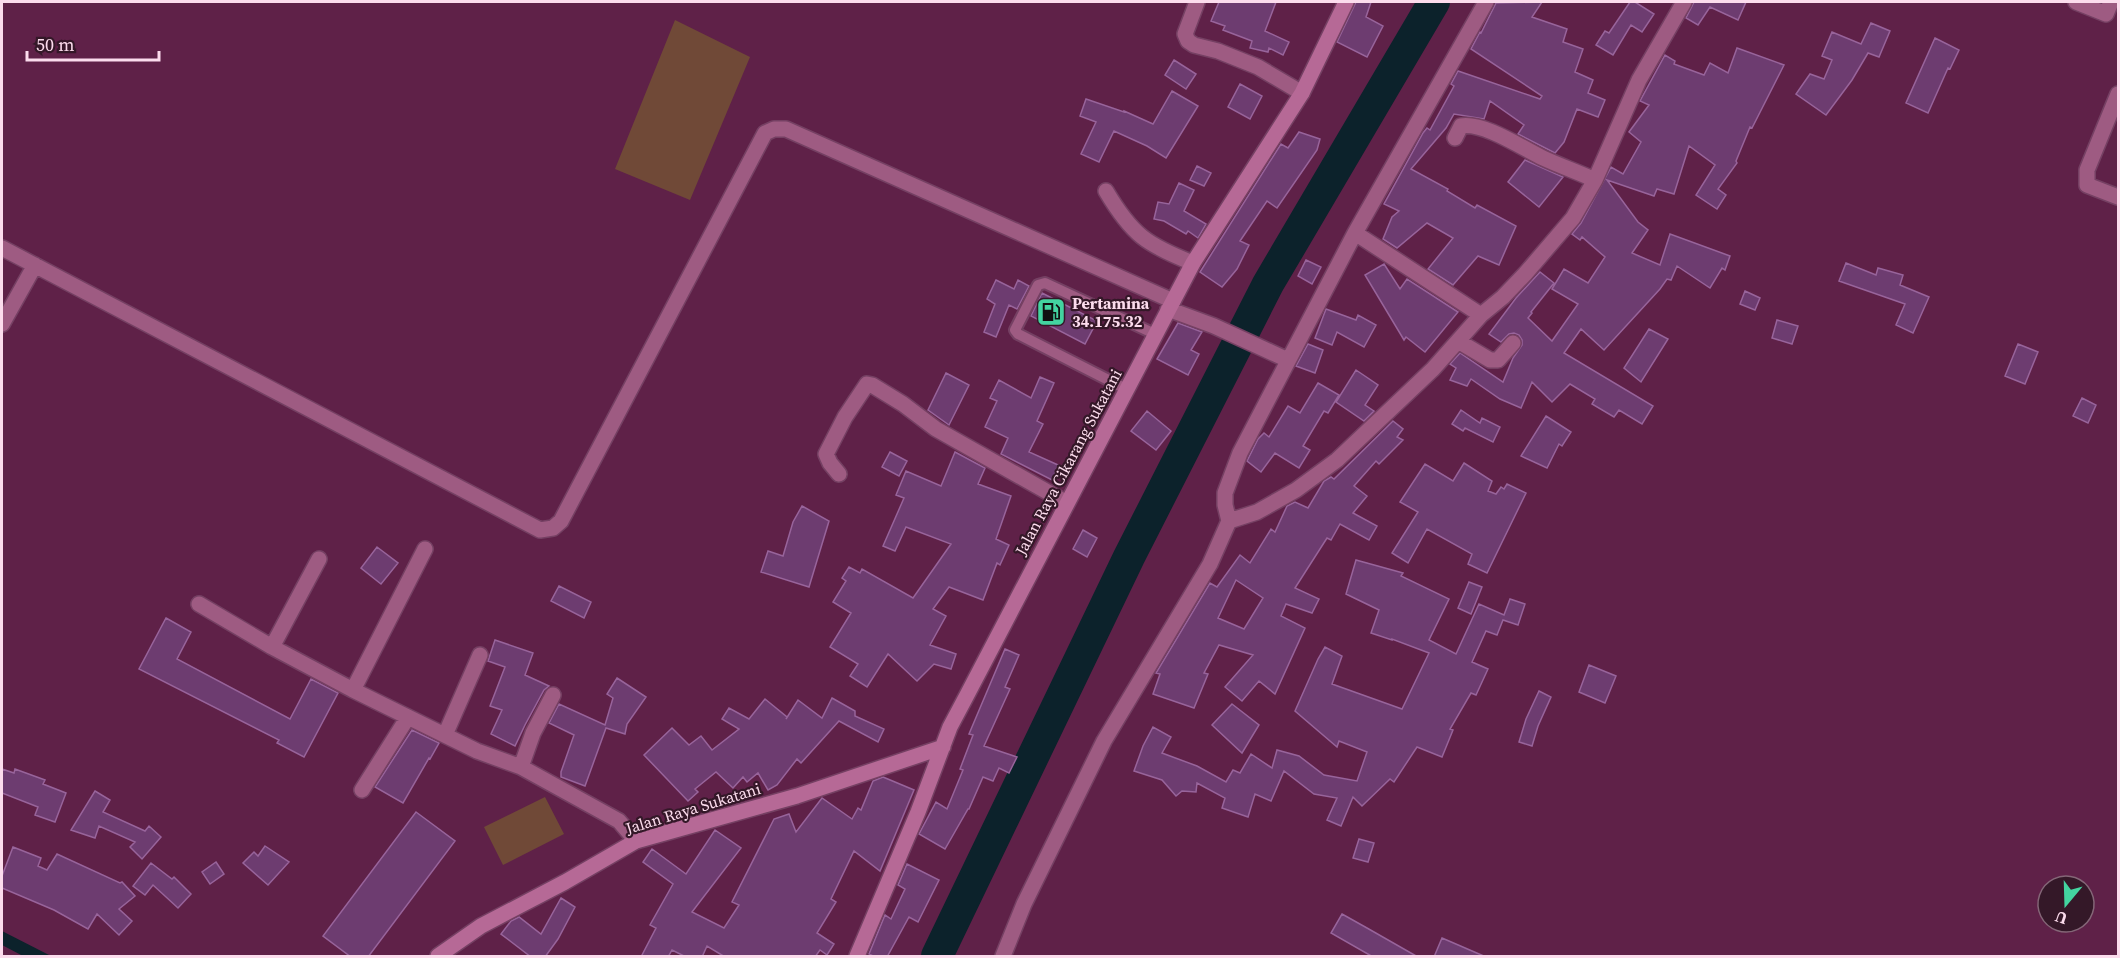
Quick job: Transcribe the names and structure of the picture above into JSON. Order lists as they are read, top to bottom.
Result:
{
  "streets": {
    "main road": ["Jalan Raya Cikarang Sukatani", "Jalan Raya Sukatani"]
  },
  "crossings": [
    ["Jalan Raya Cikarang Sukatani", "Jalan Raya Sukatani"]
  ],
  "places": {
    "fuel station": ["Pertamina 34.175.32"]
  },
  "scale_bar": "50 m",
  "north": "bottom"
}
